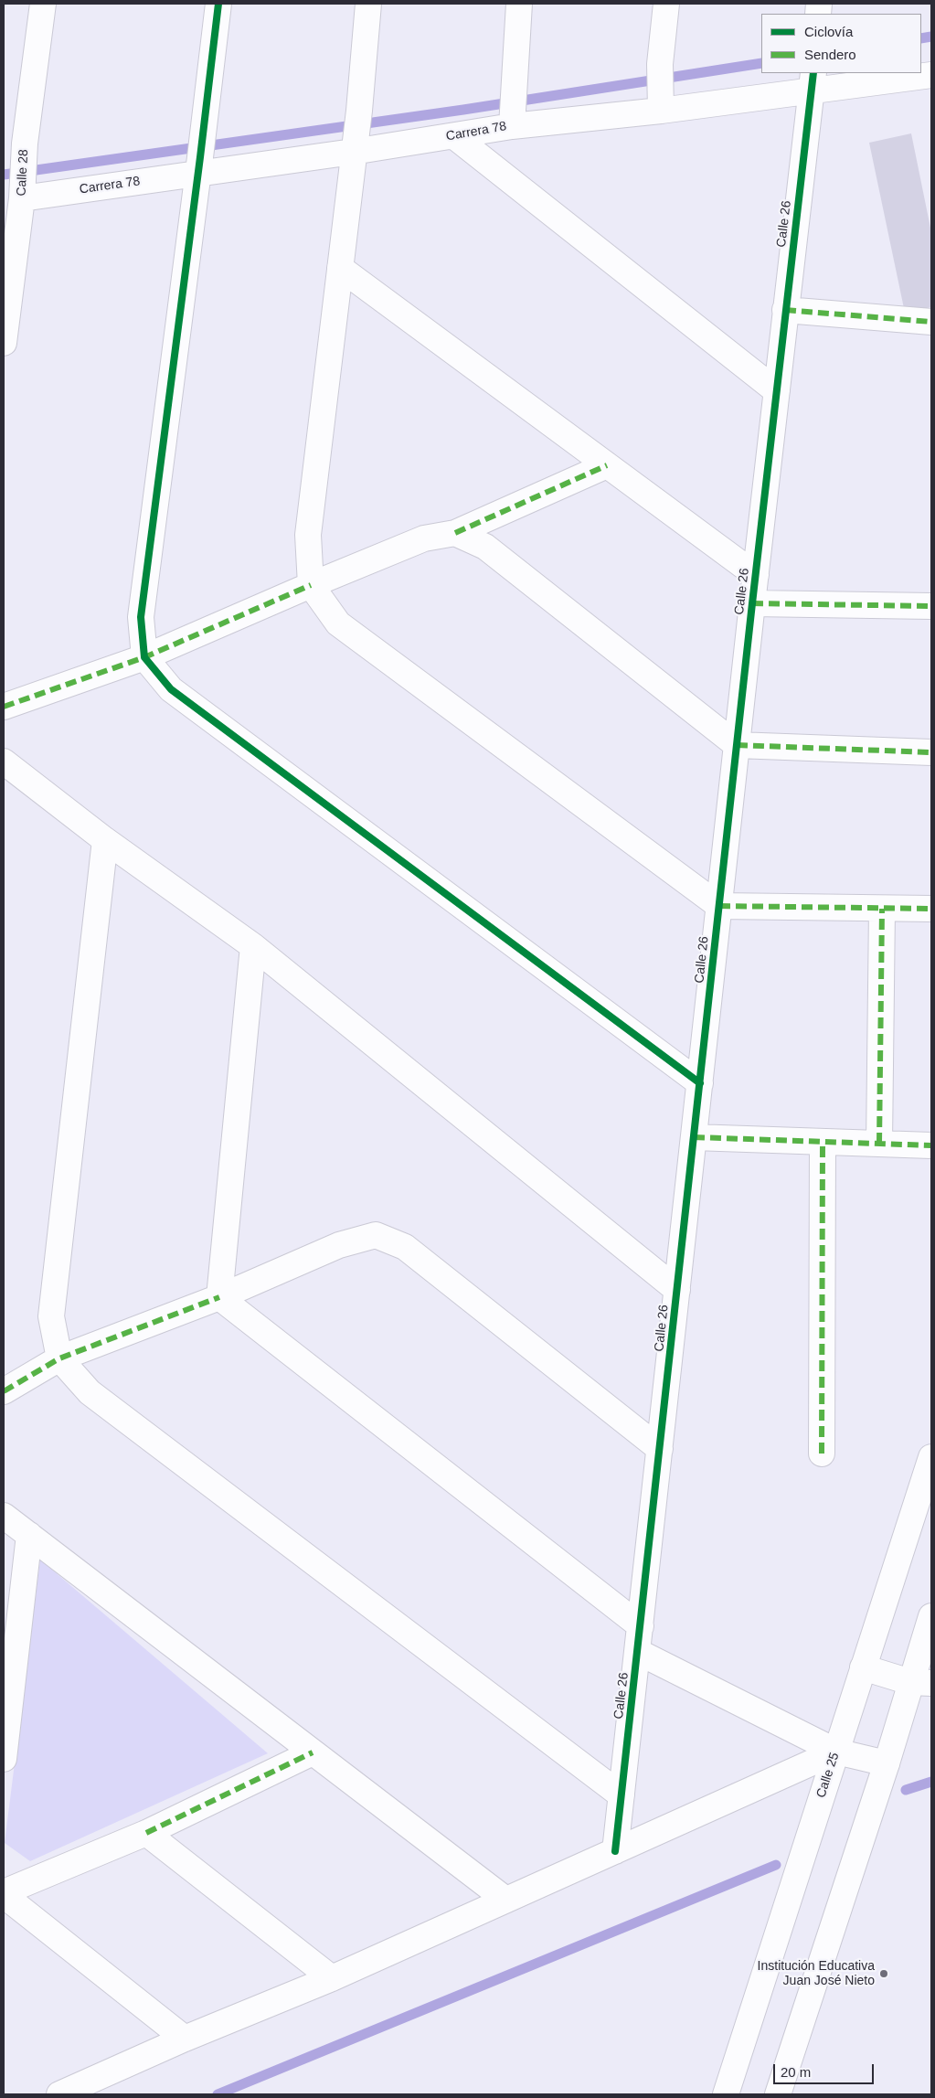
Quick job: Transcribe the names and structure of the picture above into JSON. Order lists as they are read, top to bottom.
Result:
{
  "streets": {
    "street": [
      "Carrera 78",
      "Calle 28",
      "Calle 26",
      "Calle 25"
    ]
  },
  "crossings": [
    ["Carrera 78", "Calle 28"],
    ["Carrera 78", "Calle 26"]
  ],
  "places": ["Institución Educativa Juan José Nieto"],
  "legend": ["Ciclovía", "Sendero"],
  "scale_bar": "20 m"
}
